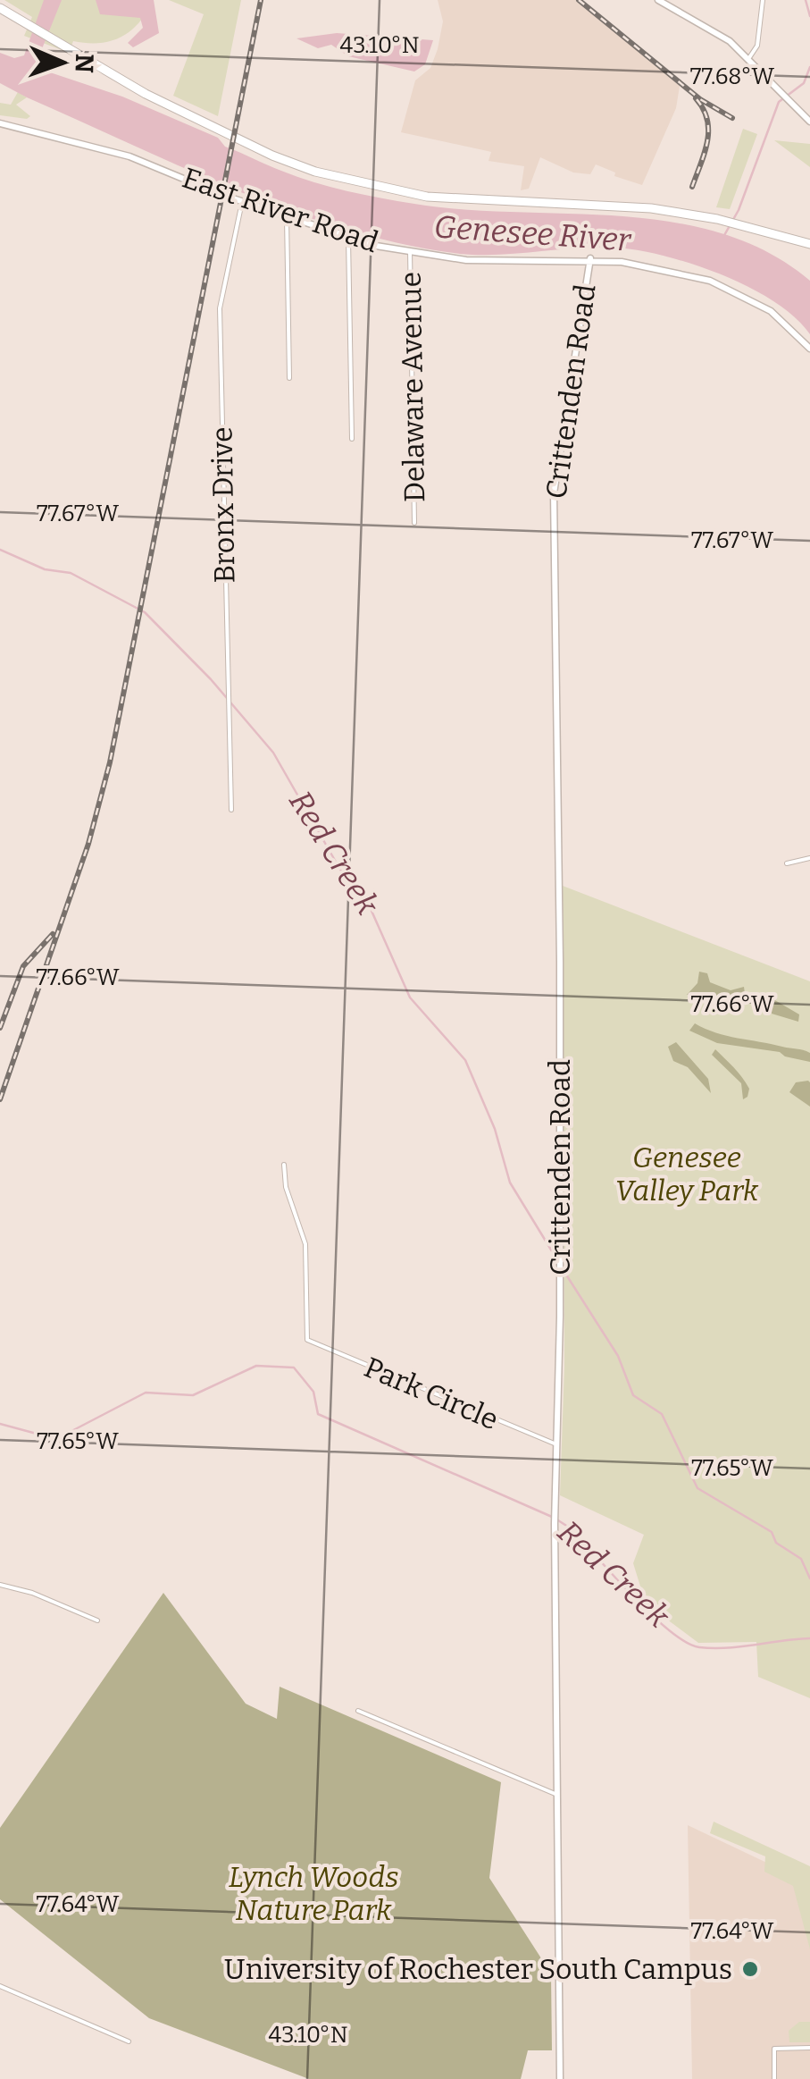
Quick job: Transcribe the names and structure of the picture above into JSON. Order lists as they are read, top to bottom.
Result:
{
  "streets": {
    "street": [
      "East River Road",
      "Delaware Avenue",
      "Crittenden Road",
      "Bronx Drive",
      "Park Circle"
    ]
  },
  "crossings": [
    ["East River Road", "Delaware Avenue"],
    ["East River Road", "Crittenden Road"],
    ["East River Road", "Bronx Drive"],
    ["Crittenden Road", "Park Circle"]
  ],
  "water": ["Genesee River", "Red Creek"],
  "parks": ["Genesee Valley Park", "Lynch Woods Nature Park"],
  "places": ["University of Rochester South Campus"],
  "north": "right",
  "coordinates": [
    "43.10°N",
    "77.68°W",
    "77.67°W",
    "77.66°W",
    "77.65°W",
    "77.64°W"
  ]
}
